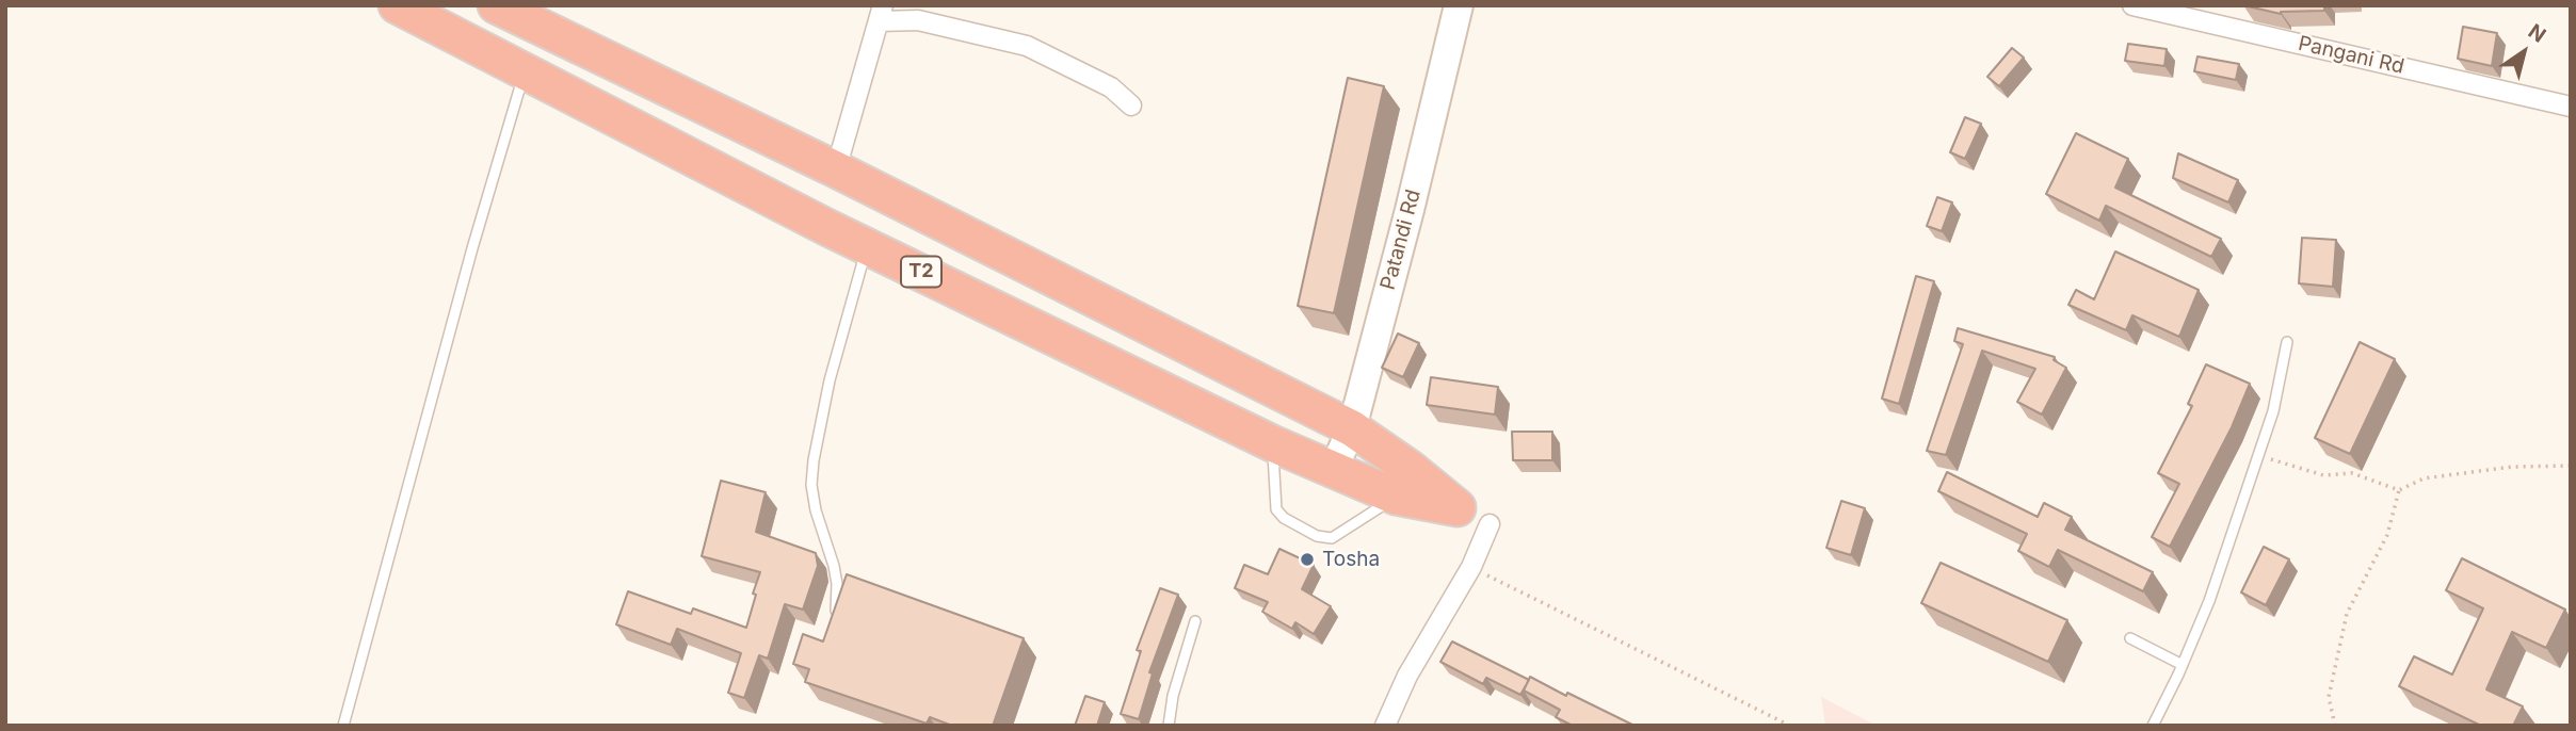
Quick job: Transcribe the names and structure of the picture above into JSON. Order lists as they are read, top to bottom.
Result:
{
  "streets": {
    "highway": ["T2"],
    "street": ["Pangani Rd", "Patandi Rd"]
  },
  "crossings": [
    ["Patandi Rd", "T2"]
  ],
  "places": ["Tosha"],
  "north": "top right"
}
